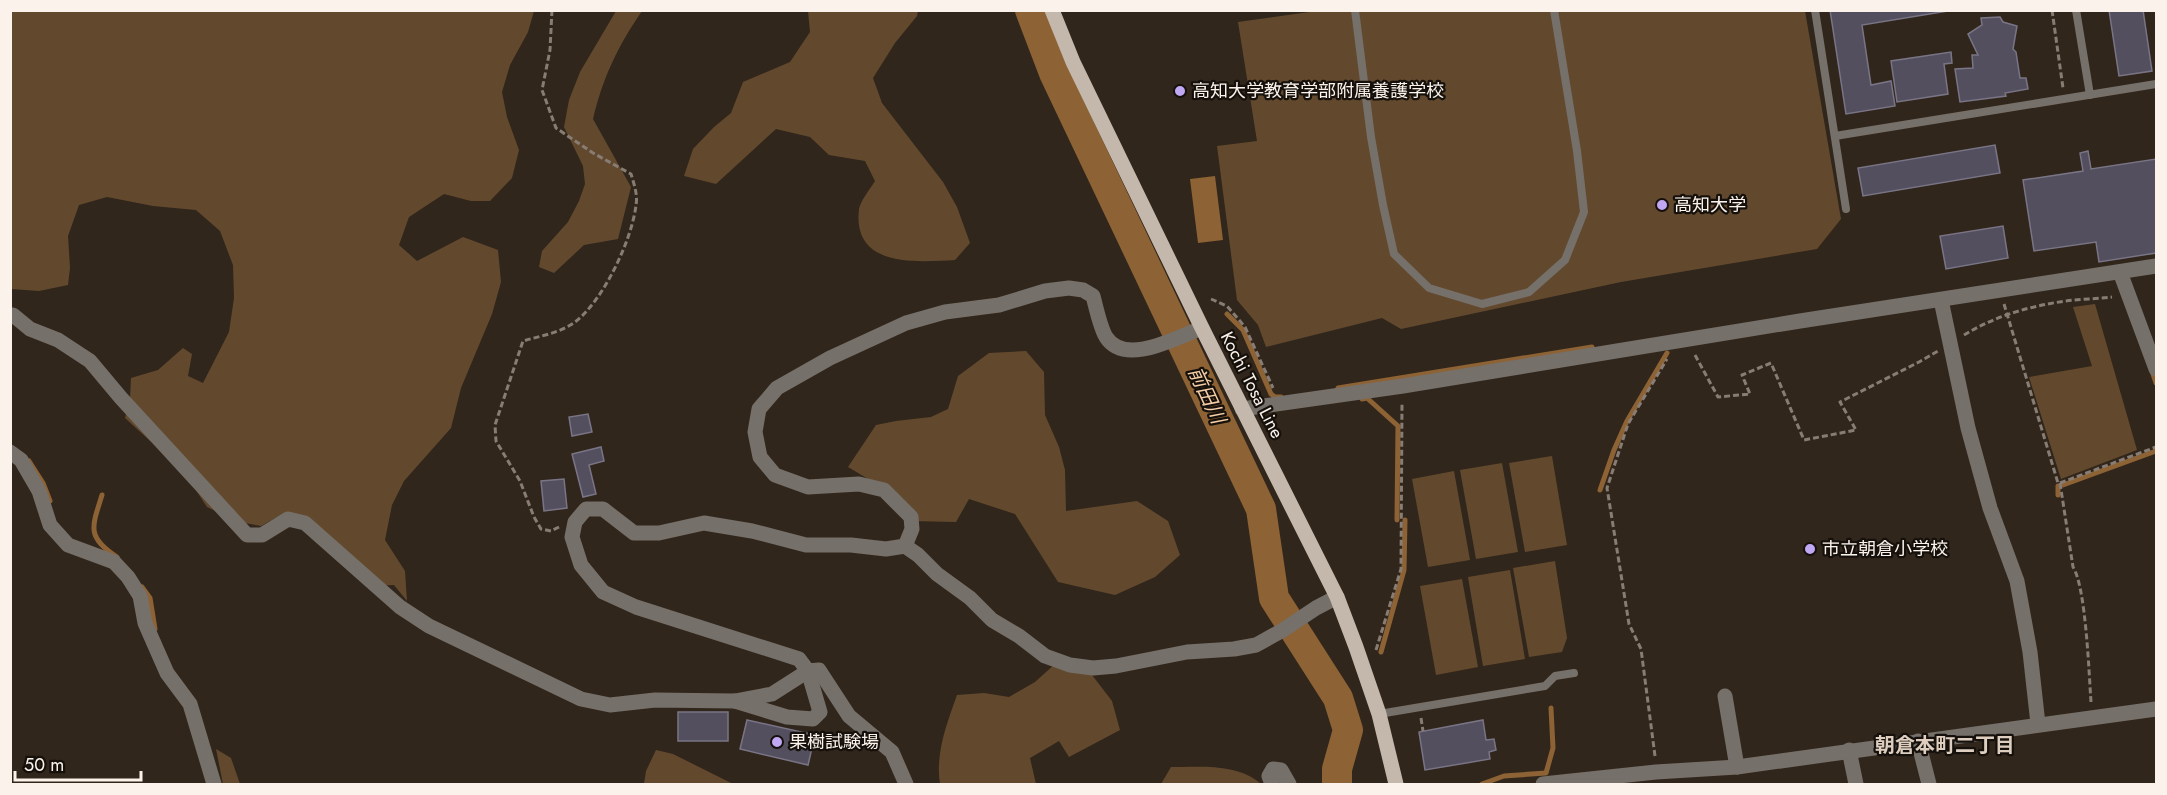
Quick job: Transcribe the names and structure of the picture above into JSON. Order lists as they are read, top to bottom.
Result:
{
  "streets": {
    "main road": ["Kochi Tosa Line"]
  },
  "districts": ["朝倉本町二丁目"],
  "water": ["前田川"],
  "places": [
    "高知大学教育学部附属養護学校",
    "高知大学",
    "市立朝倉小学校",
    "果樹試験場"
  ],
  "scale_bar": "50 m"
}
